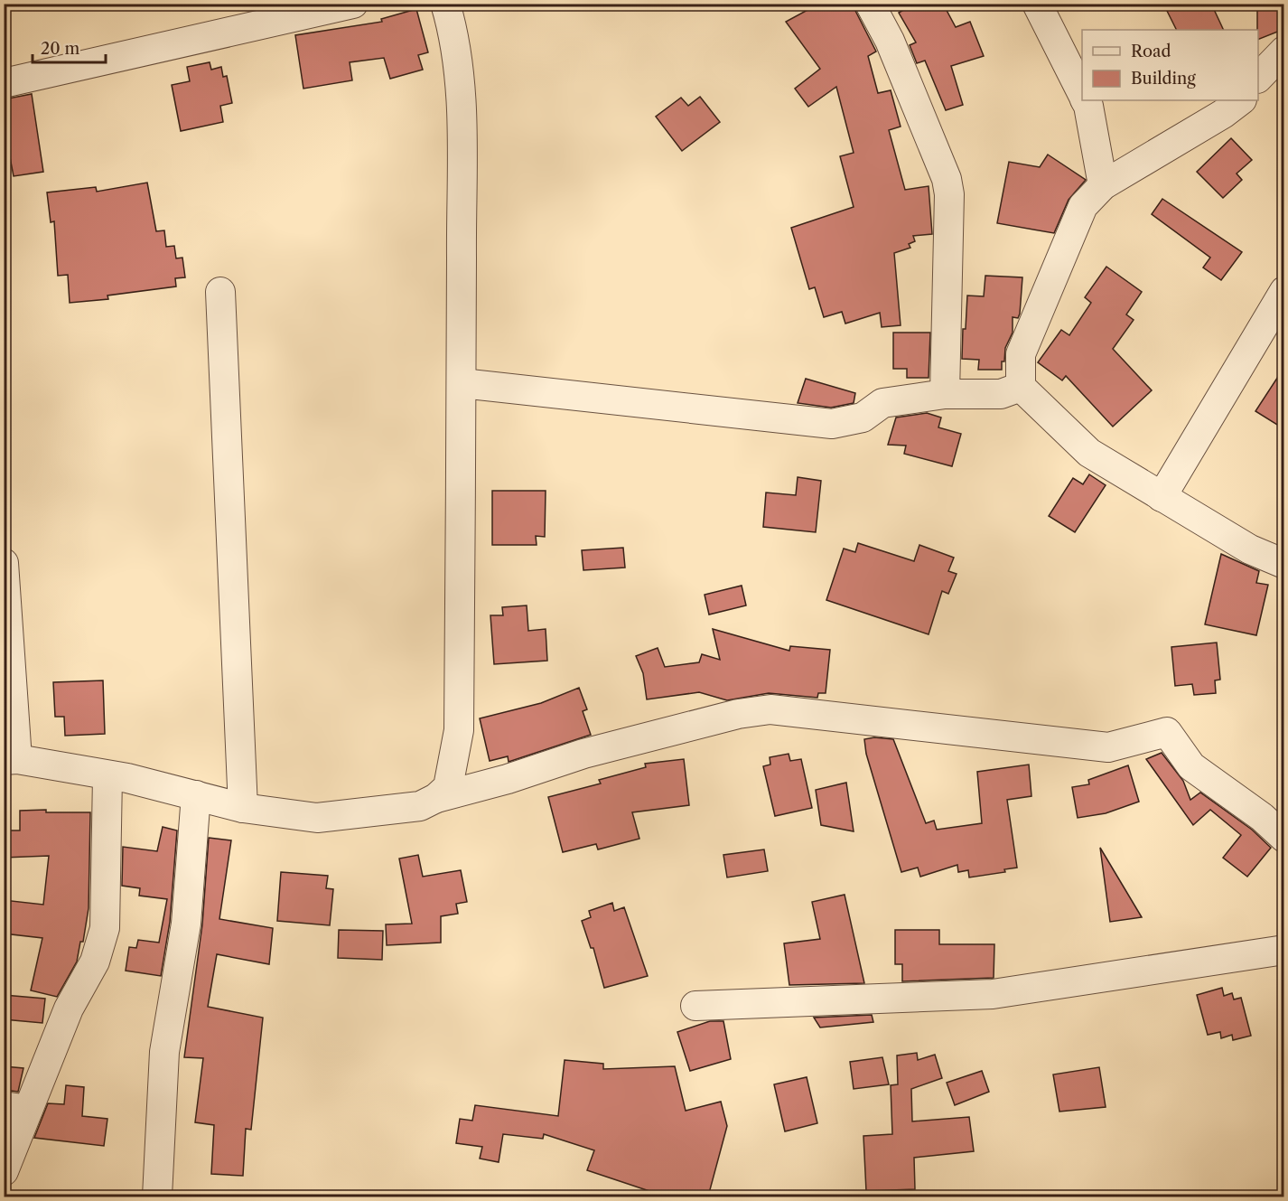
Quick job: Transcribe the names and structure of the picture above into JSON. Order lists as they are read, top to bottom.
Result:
{
  "legend": ["Road", "Building"],
  "scale_bar": "20 m"
}
